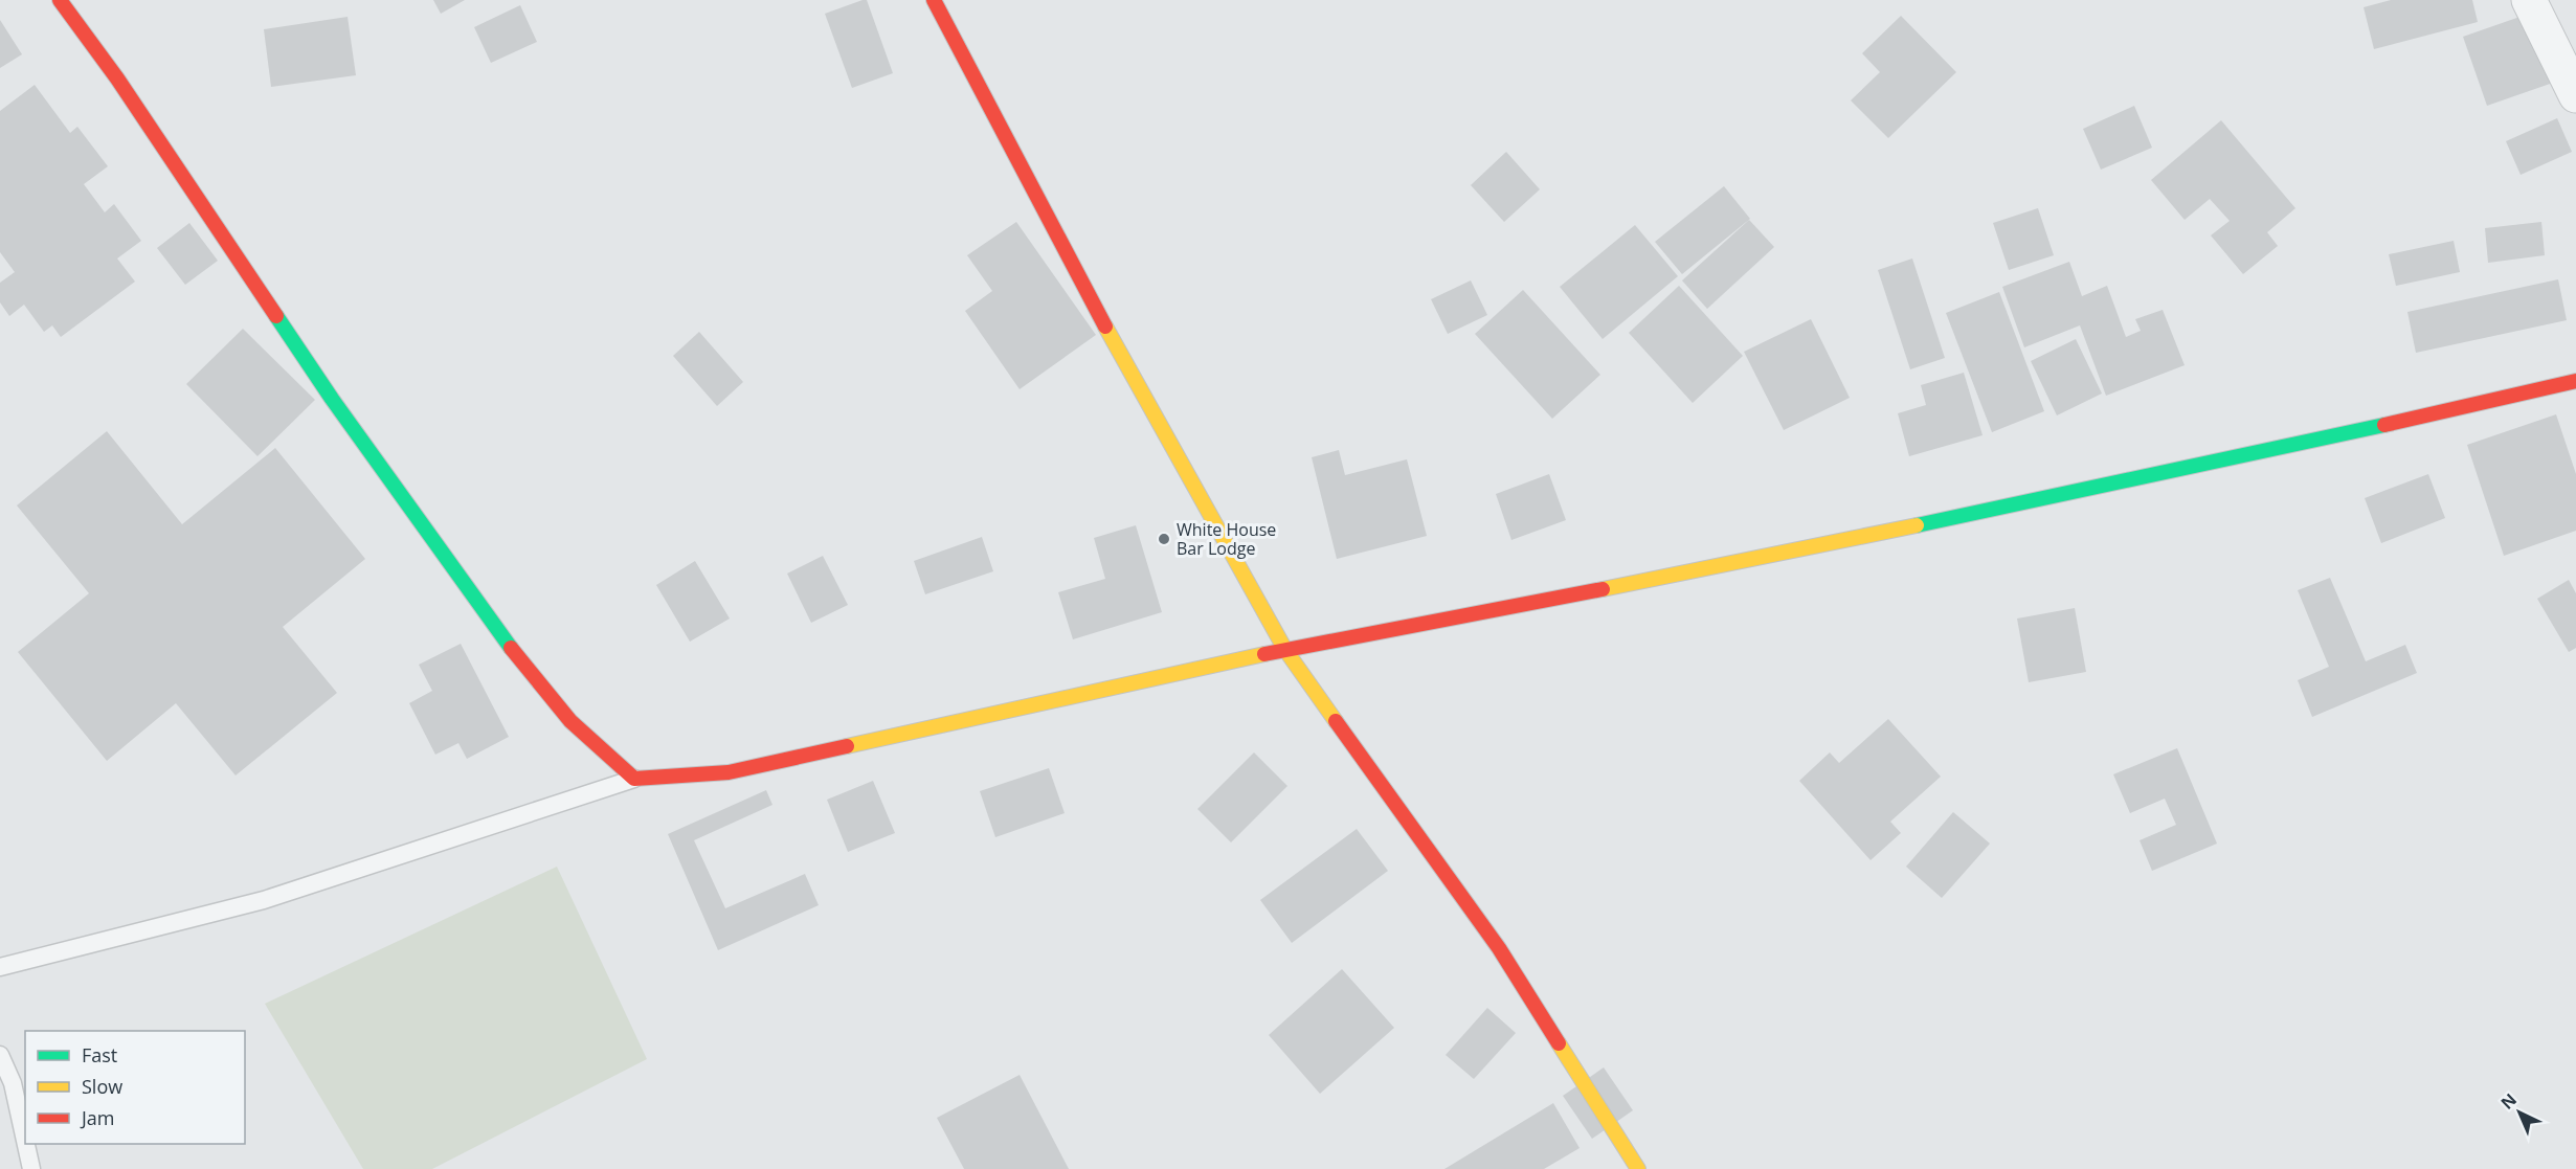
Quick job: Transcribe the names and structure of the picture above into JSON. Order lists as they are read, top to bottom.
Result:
{
  "places": ["White House Bar Lodge"],
  "legend": ["Fast", "Slow", "Jam"],
  "north": "top left"
}
